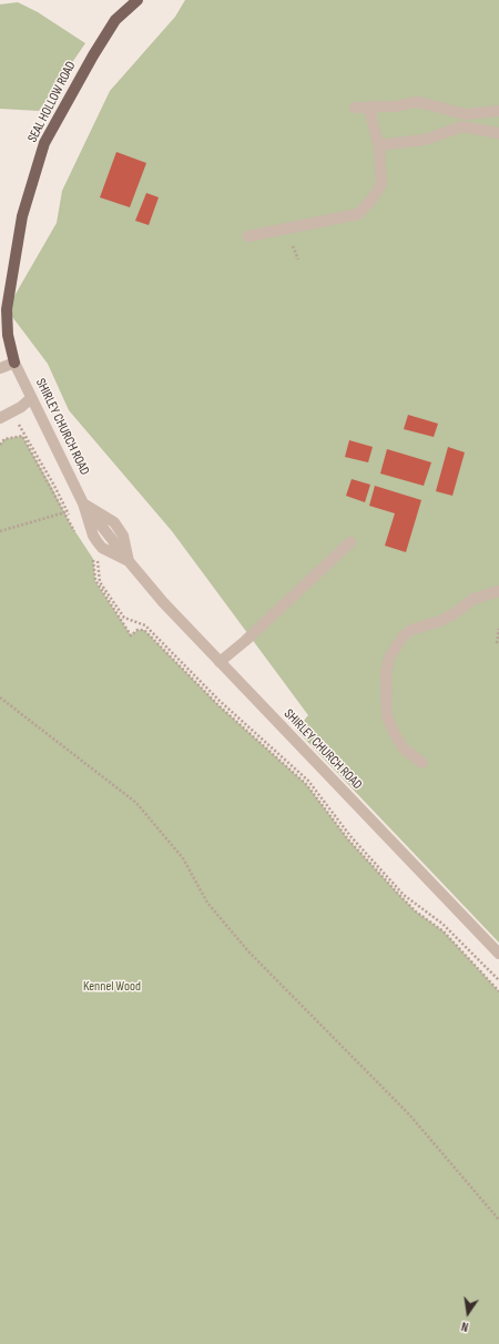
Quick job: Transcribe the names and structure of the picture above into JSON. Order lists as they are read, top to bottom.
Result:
{
  "streets": {
    "main road": ["SEAL HOLLOW ROAD"],
    "street": ["SHIRLEY CHURCH ROAD"]
  },
  "crossings": [
    ["SEAL HOLLOW ROAD", "SHIRLEY CHURCH ROAD"]
  ],
  "parks": ["Kennel Wood"],
  "north": "bottom"
}
